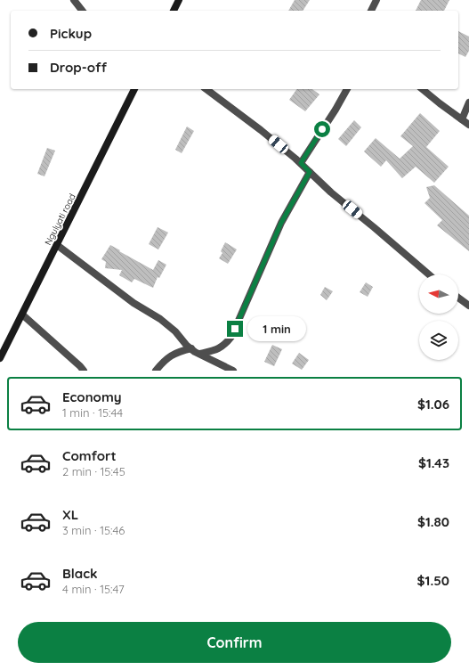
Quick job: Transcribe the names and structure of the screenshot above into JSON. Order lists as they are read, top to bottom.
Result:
{
  "streets": {
    "main road": ["Ngulyati road"]
  },
  "north": "left",
  "page": {
    "banner": ["Pickup", "Drop-off"],
    "bubble": "1 min",
    "list": [
      {
        "name": "Economy",
        "note": "1 min · 15:44",
        "value": "$1.06"
      },
      {
        "name": "Comfort",
        "note": "2 min · 15:45",
        "value": "$1.43"
      },
      {
        "name": "XL",
        "note": "3 min · 15:46",
        "value": "$1.80"
      },
      {
        "name": "Black",
        "note": "4 min · 15:47",
        "value": "$1.50"
      }
    ],
    "buttons": "Confirm"
  }
}
